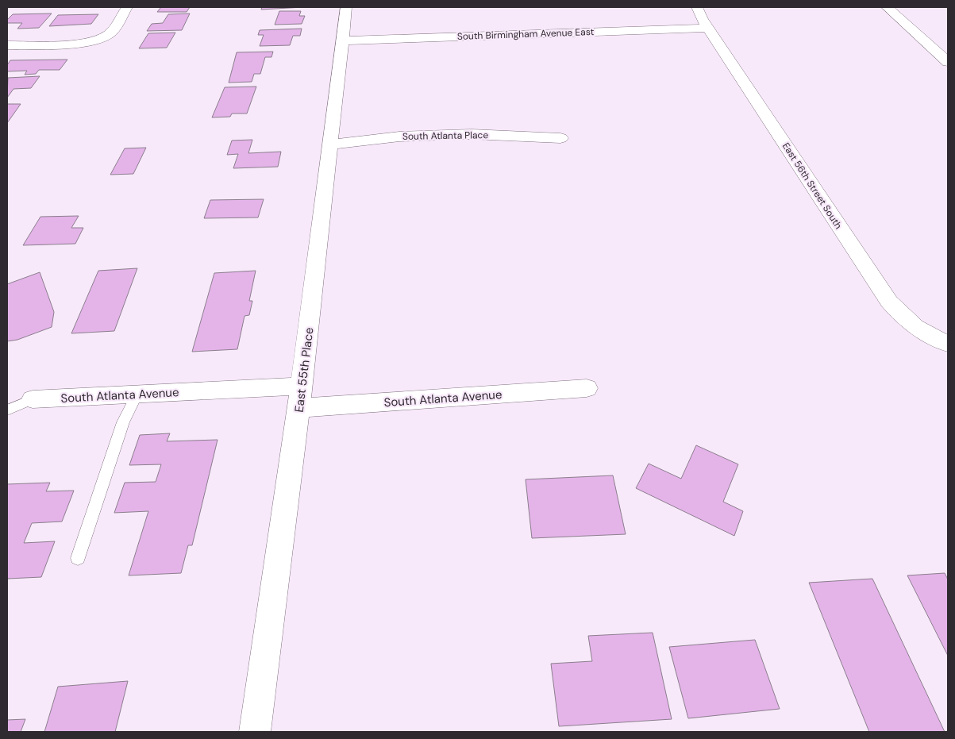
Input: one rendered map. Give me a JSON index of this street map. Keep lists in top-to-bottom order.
{
  "streets": {
    "street": [
      "South Birmingham Avenue East",
      "South Atlanta Place",
      "East 56th Street South",
      "East 55th Place",
      "South Atlanta Avenue"
    ]
  },
  "crossings": [
    ["South Birmingham Avenue East", "East 56th Street South"],
    ["South Birmingham Avenue East", "East 55th Place"],
    ["South Atlanta Place", "East 55th Place"],
    ["East 55th Place", "South Atlanta Avenue"]
  ]
}
